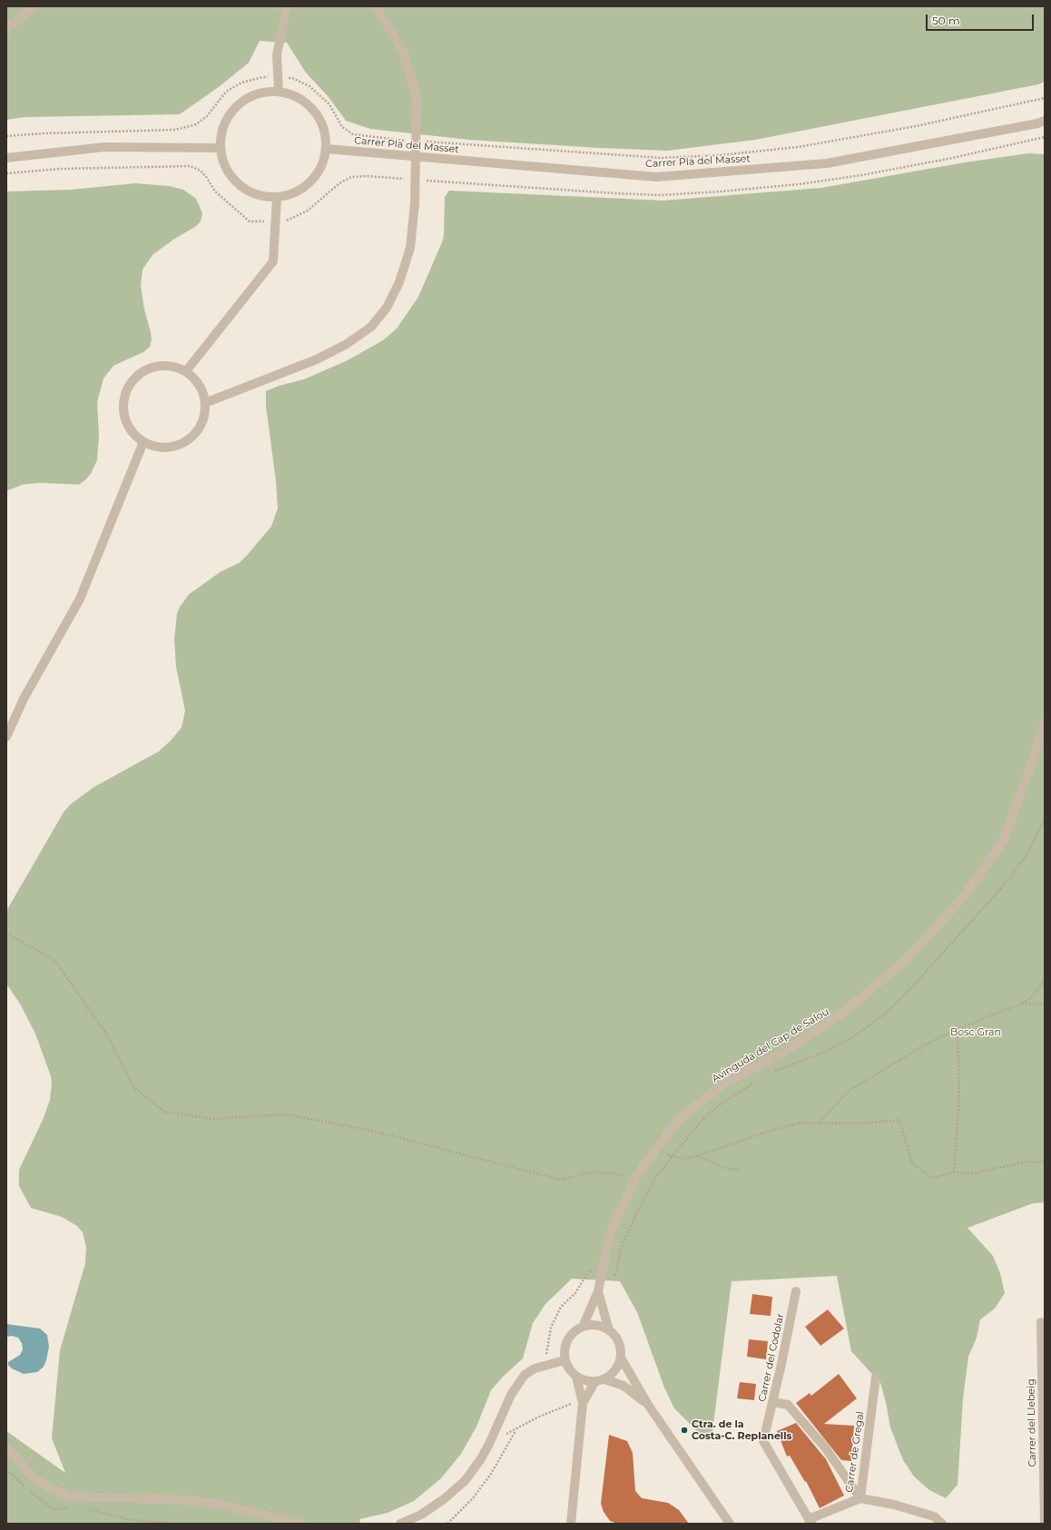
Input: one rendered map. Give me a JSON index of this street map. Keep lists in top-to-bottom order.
{
  "streets": {
    "street": [
      "Carrer Pla del Masset",
      "Avinguda del Cap de Salou",
      "Carrer del Codolar",
      "Carrer del Llebeig",
      "Carrer de Gregal"
    ]
  },
  "crossings": [
    ["Carrer del Codolar", "Carrer de Gregal"]
  ],
  "parks": ["Bosc Gran"],
  "places": ["Ctra. de la Costa-C. Replanells"],
  "scale_bar": "50 m"
}
